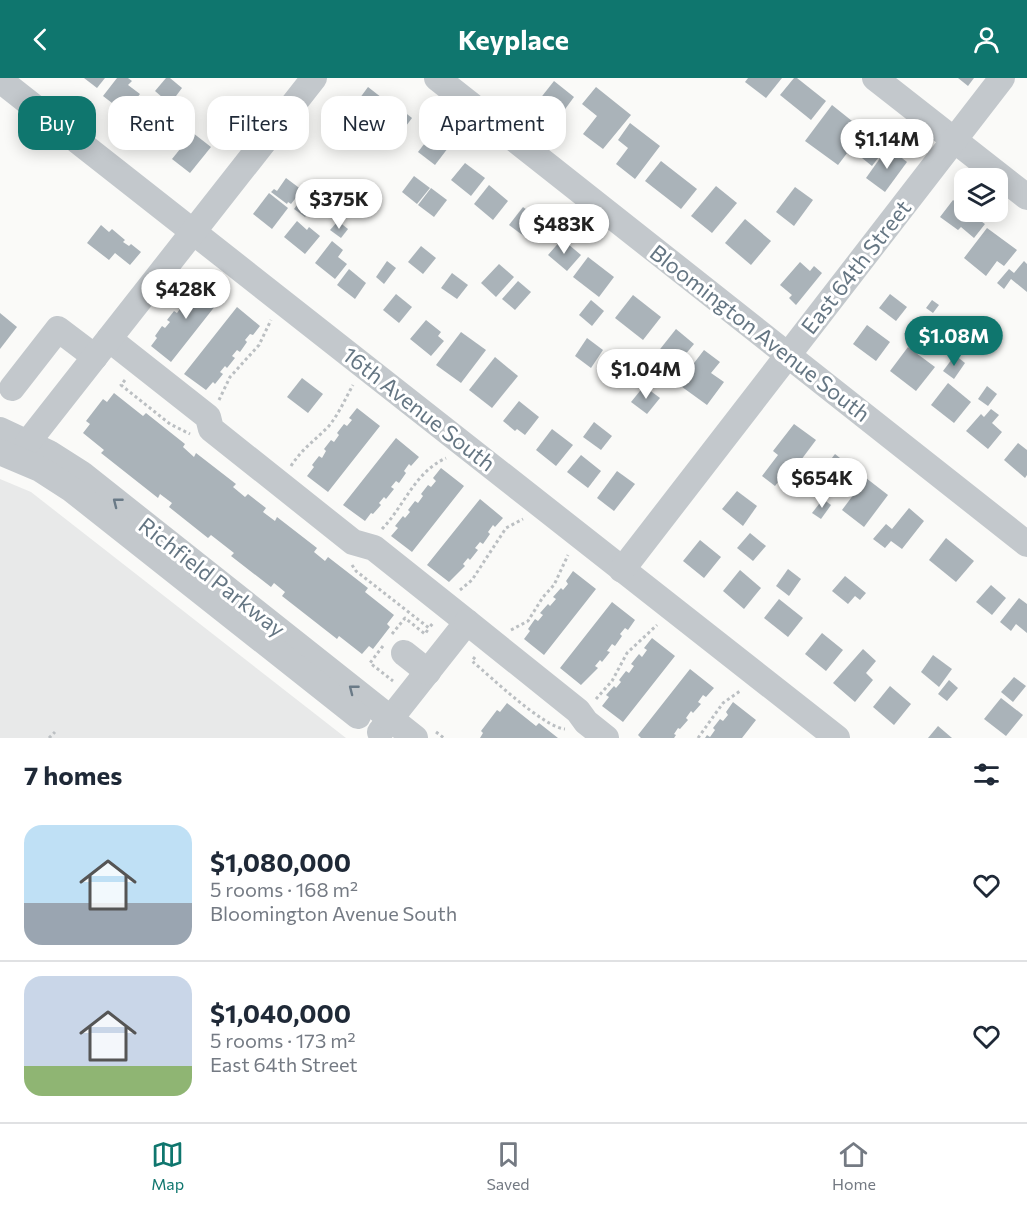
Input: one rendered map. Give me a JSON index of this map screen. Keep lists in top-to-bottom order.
{
  "streets": {
    "street": [
      "East 64th Street",
      "Bloomington Avenue South",
      "16th Avenue South",
      "Richfield Parkway"
    ]
  },
  "crossings": [
    ["East 64th Street", "Bloomington Avenue South"],
    ["East 64th Street", "16th Avenue South"]
  ],
  "page": {
    "header": "Keyplace",
    "chip": [
      "Buy",
      "Rent",
      "Filters",
      "New",
      "Apartment"
    ],
    "price": [
      "$1.14M",
      "$375K",
      "$483K",
      "$428K",
      "$1.08M",
      "$1.04M",
      "$654K"
    ],
    "heading": "7 homes",
    "list": [
      {
        "name": "$1,080,000",
        "note": "5 rooms · 168 m² · Bloomington Avenue South"
      },
      {
        "name": "$1,040,000",
        "note": "5 rooms · 173 m² · East 64th Street"
      }
    ],
    "tabs": ["Map", "Saved", "Home"]
  }
}
